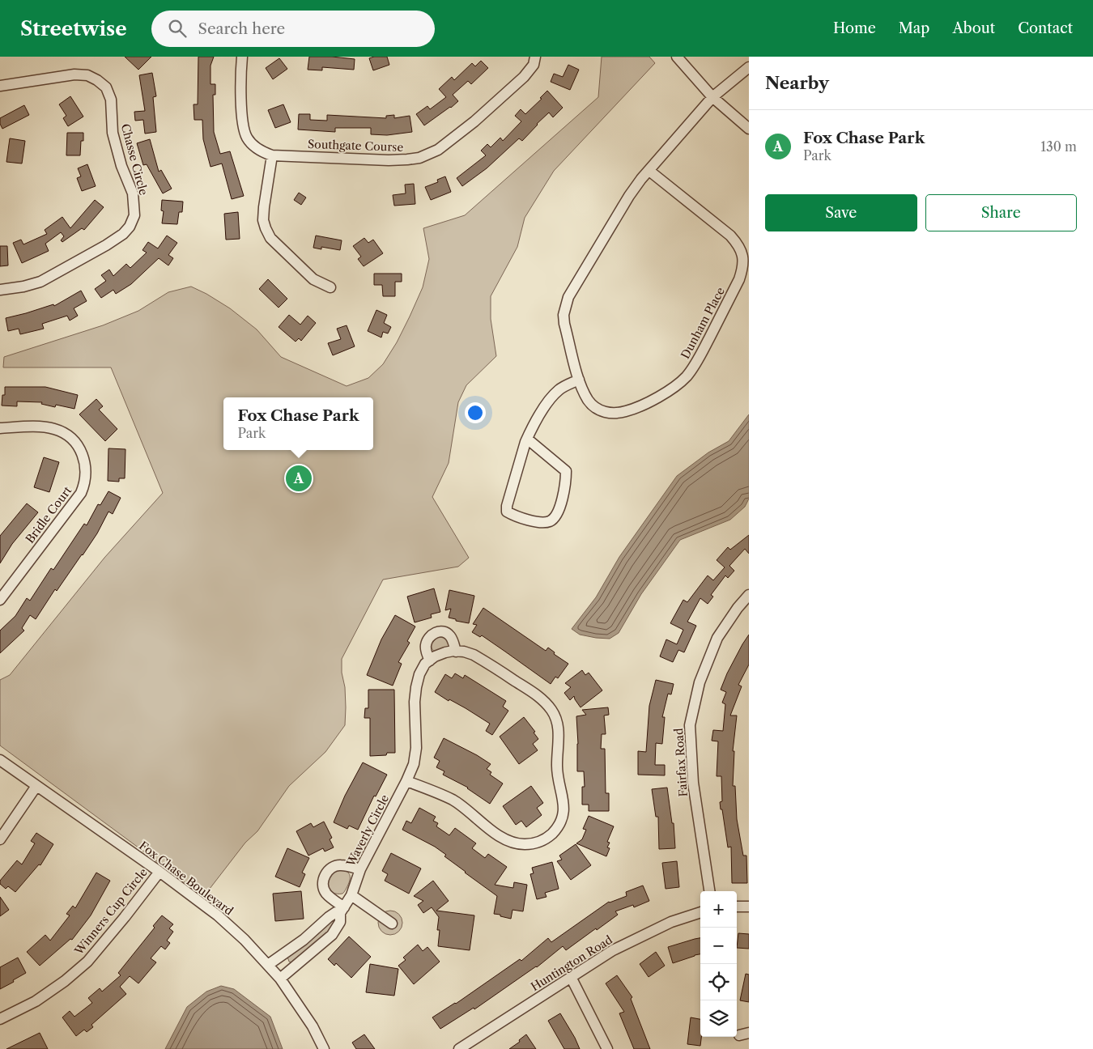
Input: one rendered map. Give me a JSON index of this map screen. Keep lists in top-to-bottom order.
{
  "streets": {
    "street": [
      "Southgate Course",
      "Chasse Circle",
      "Dunham Place",
      "Bridle Court",
      "Fairfax Road",
      "Waverly Circle",
      "Fox Chase Boulevard",
      "Winners Cup Circle",
      "Huntington Road"
    ]
  },
  "crossings": [
    ["Waverly Circle", "Fox Chase Boulevard"],
    ["Fox Chase Boulevard", "Winners Cup Circle"]
  ],
  "page": {
    "header": "Streetwise",
    "search": "Search here",
    "nav": [
      "Home",
      "Map",
      "About",
      "Contact"
    ],
    "heading": "Nearby",
    "list": [
      {
        "mark": "A",
        "name": "Fox Chase Park",
        "note": "Park",
        "value": "130 m"
      }
    ],
    "buttons": ["Save", "Share"],
    "popup": ["Fox Chase Park", "Park"],
    "pins": "A",
    "map_buttons": ["+", "−"]
  }
}
